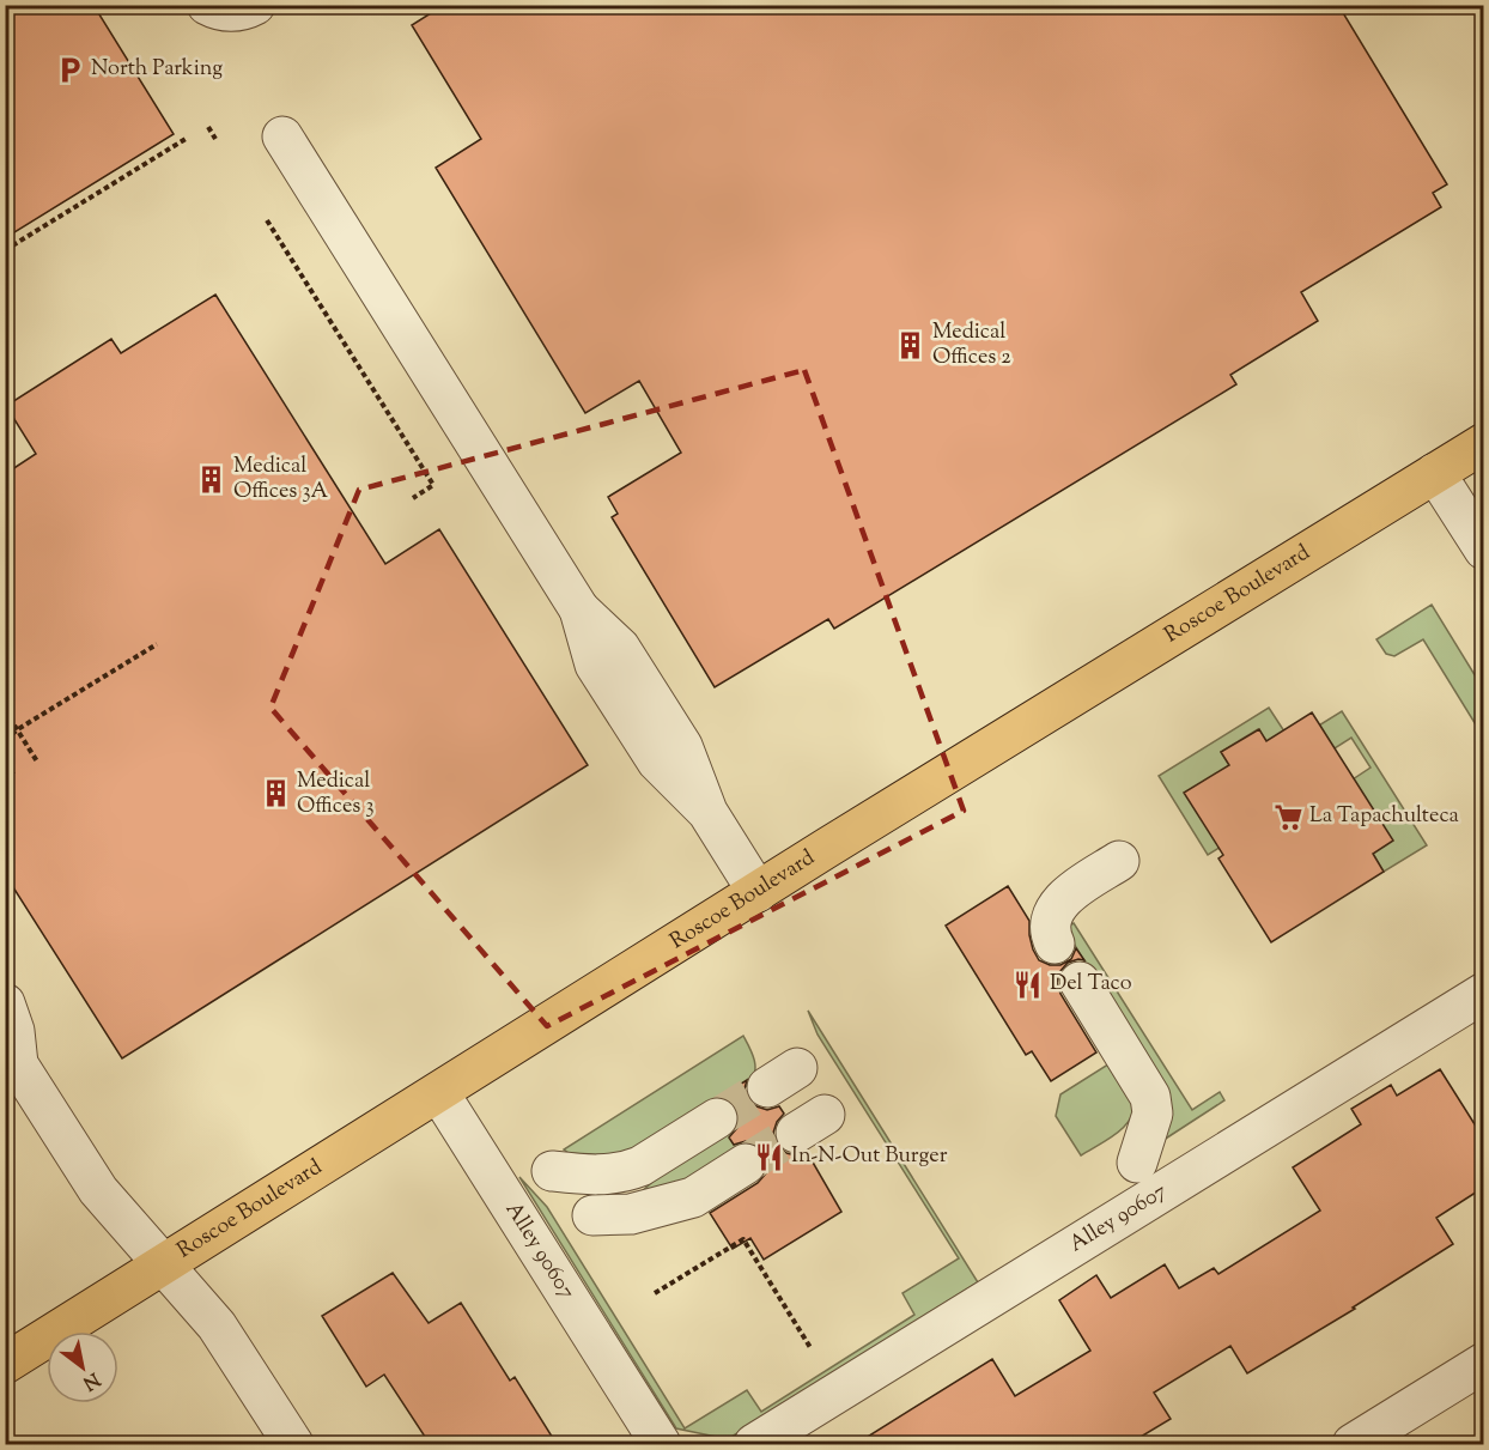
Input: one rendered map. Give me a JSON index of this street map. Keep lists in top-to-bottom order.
{
  "streets": {
    "main road": ["Roscoe Boulevard"],
    "street": ["Alley 90607"]
  },
  "crossings": [
    ["Roscoe Boulevard", "Alley 90607"]
  ],
  "places": {
    "parking": ["North Parking"],
    "building": ["Medical Offices 2", "Medical Offices 3A", "Medical Offices 3"],
    "supermarket": ["La Tapachulteca"],
    "restaurant": ["Del Taco", "In-N-Out Burger"]
  },
  "north": "bottom right"
}
